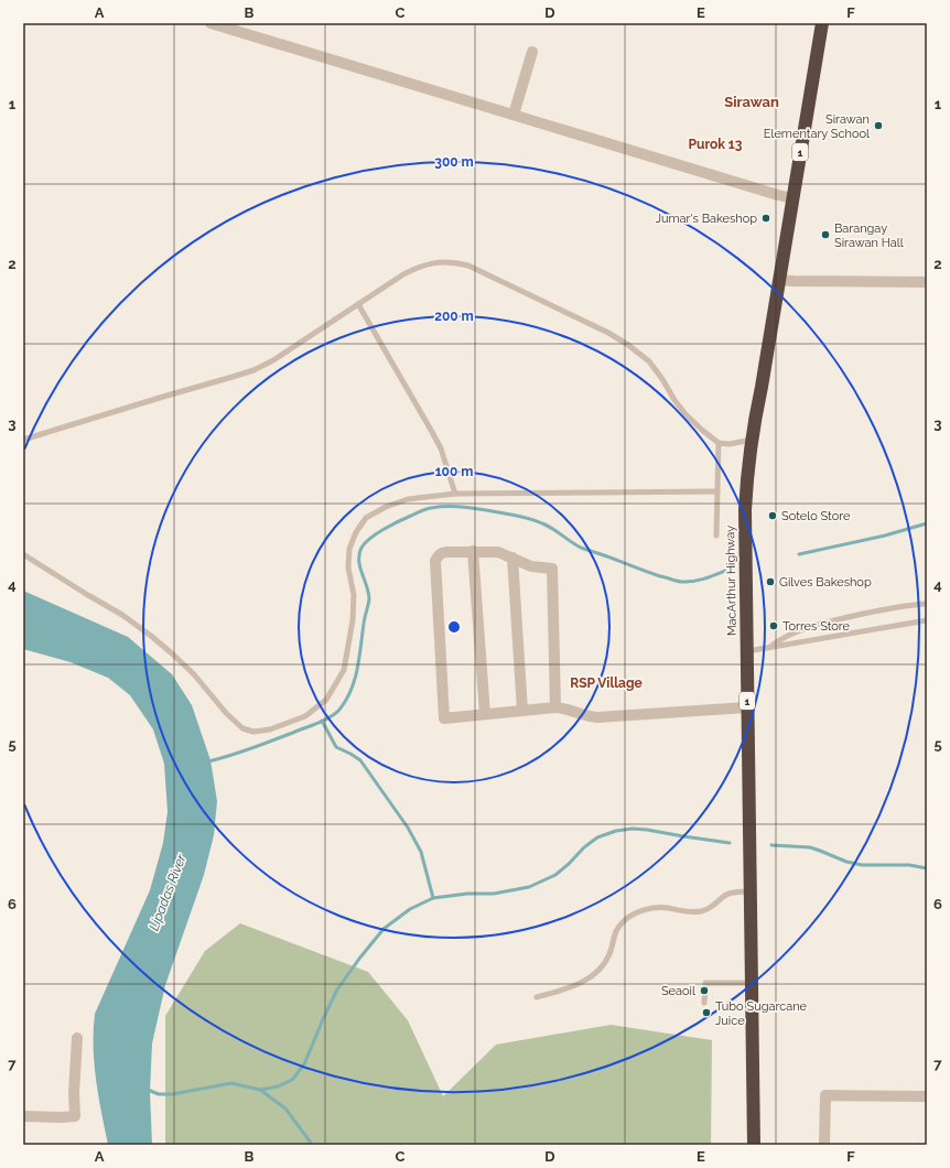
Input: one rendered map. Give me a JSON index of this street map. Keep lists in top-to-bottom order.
{
  "streets": {
    "highway": ["1", "MacArthur Highway"]
  },
  "districts": ["Sirawan", "Purok 13", "RSP Village"],
  "water": ["Lipadas River"],
  "places": [
    "Sirawan Elementary School",
    "Jumar's Bakeshop",
    "Barangay Sirawan Hall",
    "Sotelo Store",
    "Gilves Bakeshop",
    "Torres Store",
    "Seaoil",
    "Tubo Sugarcane Juice"
  ],
  "grid": {
    "columns": [
      "A",
      "B",
      "C",
      "D",
      "E",
      "F"
    ],
    "rows": [
      "1",
      "2",
      "3",
      "4",
      "5",
      "6",
      "7"
    ]
  },
  "rings": ["300 m", "200 m", "100 m"]
}
